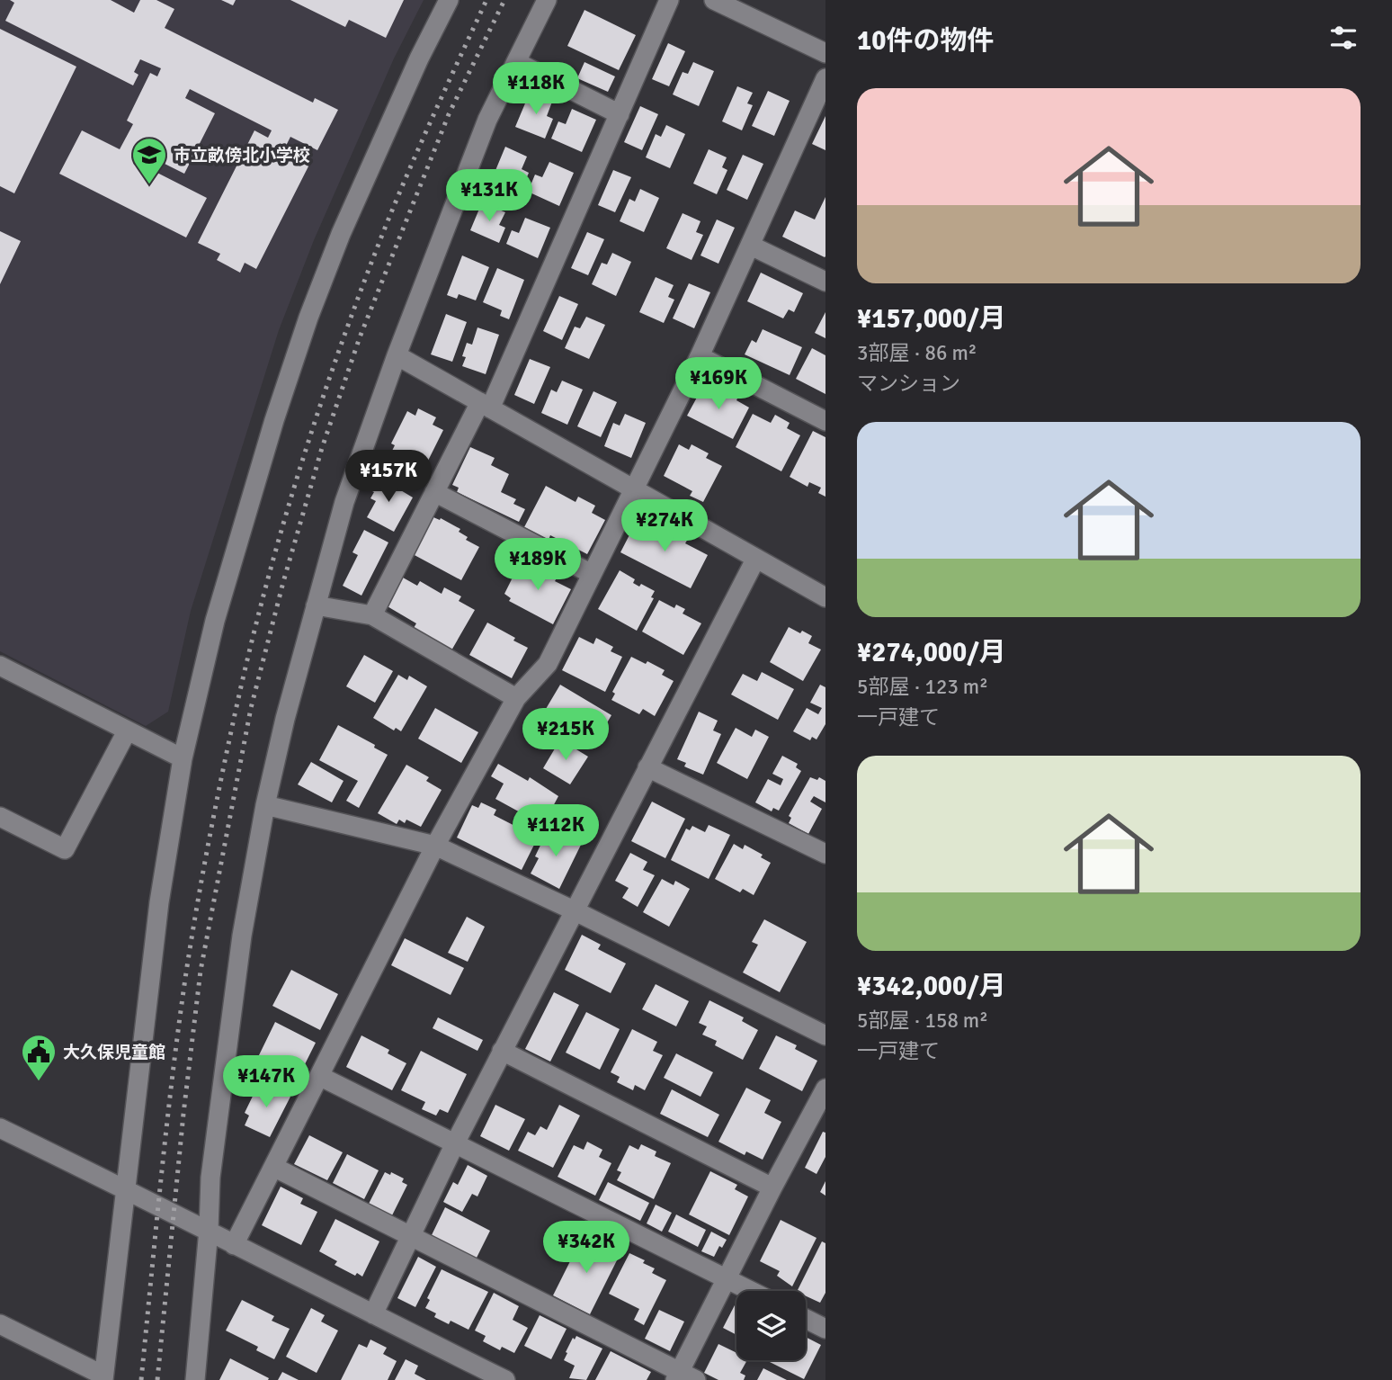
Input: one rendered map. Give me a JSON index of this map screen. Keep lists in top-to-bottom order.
{
  "places": {
    "school or university": ["市立畝傍北小学校"],
    "public building": ["大久保児童館"]
  },
  "page": {
    "heading": "10件の物件",
    "price": [
      "¥118K",
      "¥131K",
      "¥169K",
      "¥157K",
      "¥274K",
      "¥189K",
      "¥215K",
      "¥112K",
      "¥147K",
      "¥342K"
    ],
    "list": [
      {
        "name": "¥157,000/月",
        "note": "3部屋 · 86 m² · マンション"
      },
      {
        "name": "¥274,000/月",
        "note": "5部屋 · 123 m² · 一戸建て"
      },
      {
        "name": "¥342,000/月",
        "note": "5部屋 · 158 m² · 一戸建て"
      }
    ]
  }
}
